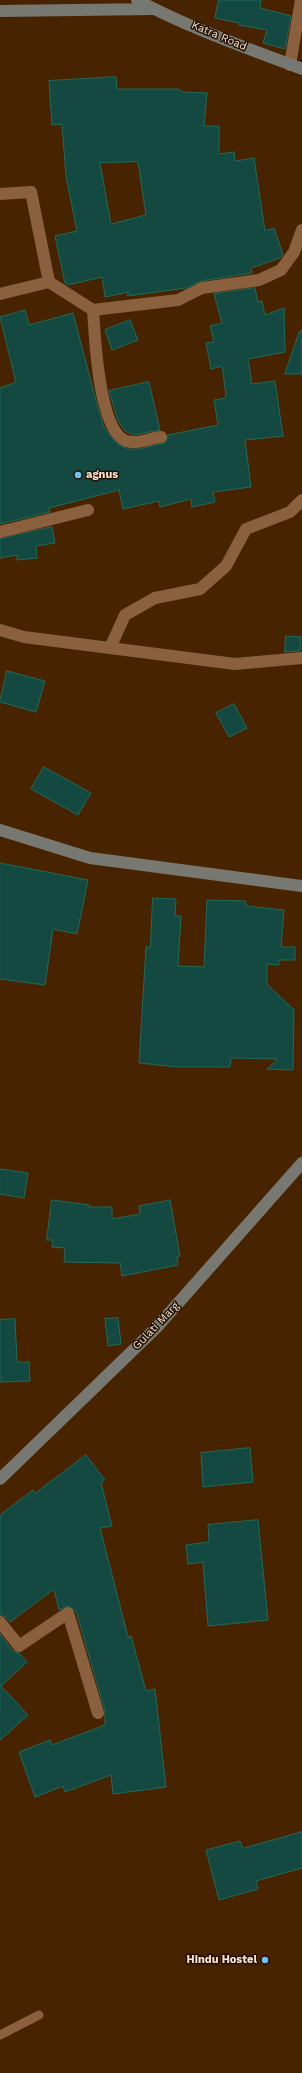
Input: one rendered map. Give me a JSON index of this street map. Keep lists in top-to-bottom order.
{
  "streets": {
    "street": ["Katra Road", "Gulati Marg"]
  },
  "places": ["agnus", "Hindu Hostel"]
}
